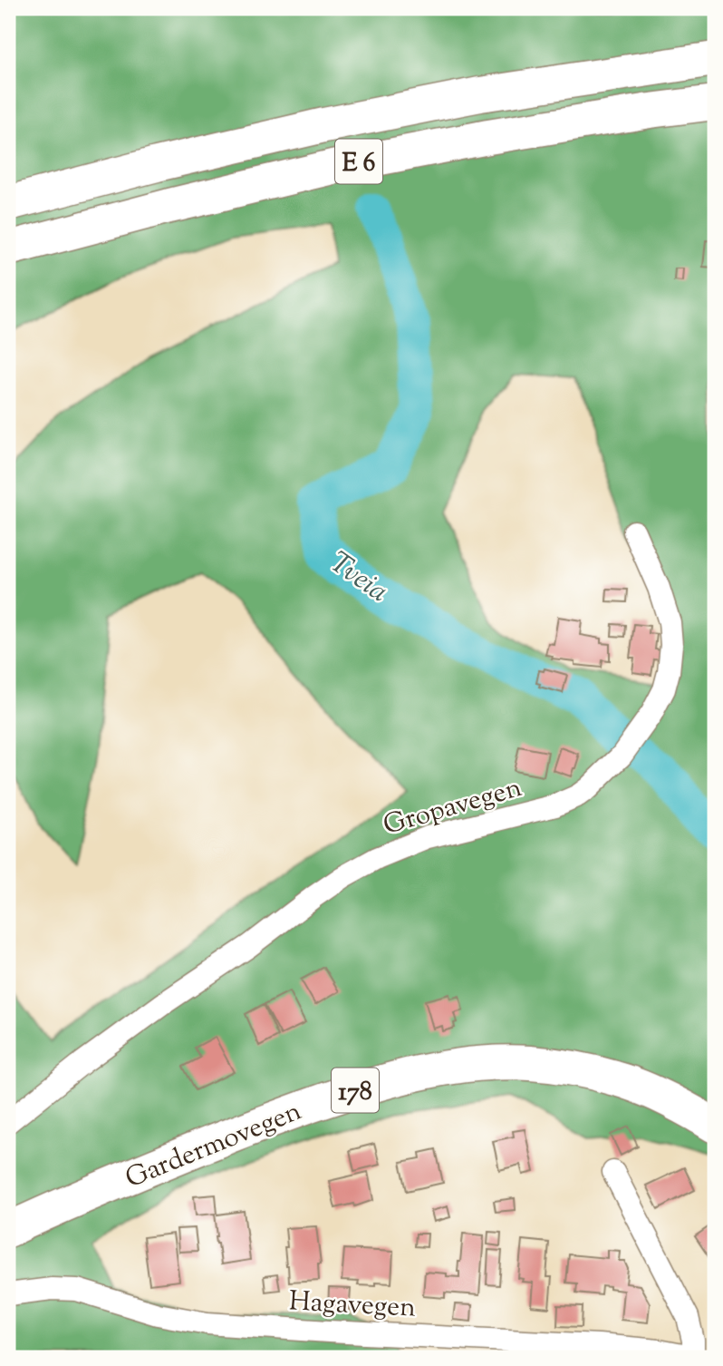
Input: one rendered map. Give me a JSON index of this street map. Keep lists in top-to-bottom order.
{
  "streets": {
    "main road": ["E 6", "178", "Gardermovegen"],
    "street": ["Gropavegen", "Hagavegen"]
  },
  "water": ["Tveia"]
}
